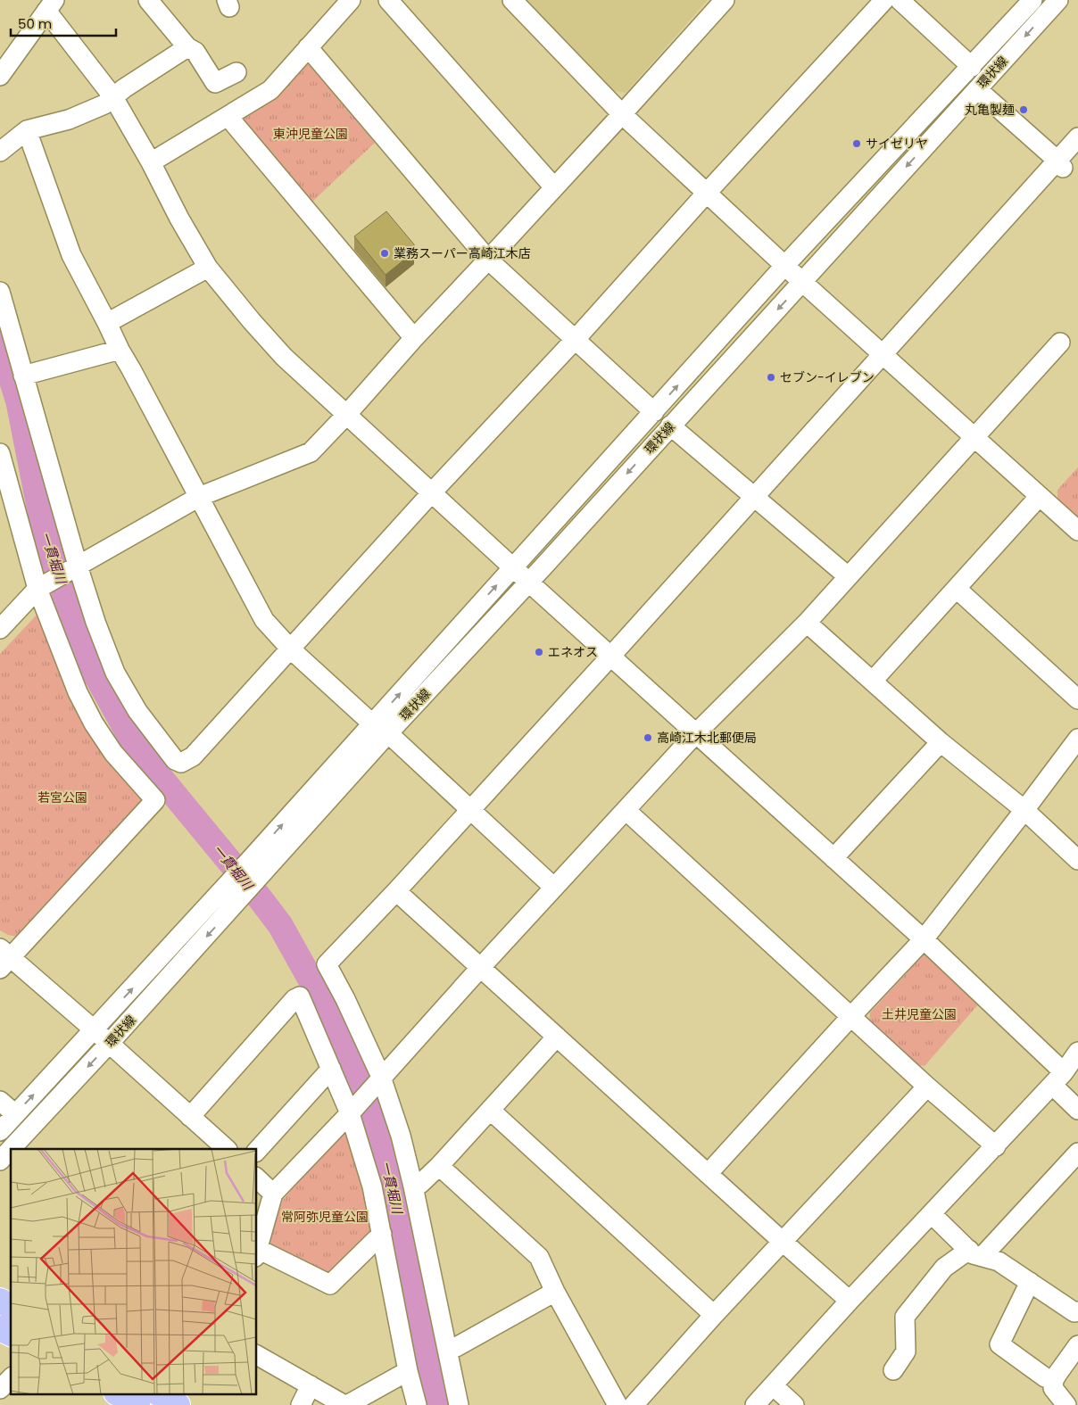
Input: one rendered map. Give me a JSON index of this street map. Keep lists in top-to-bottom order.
{
  "streets": {
    "street": ["環状線"]
  },
  "water": ["一貫堀川"],
  "parks": [
    "東沖児童公園",
    "若宮公園",
    "土井児童公園",
    "常阿弥児童公園"
  ],
  "places": [
    "丸亀製麺",
    "サイゼリヤ",
    "業務スーパー高崎江木店",
    "セブン-イレブン",
    "エネオス",
    "高崎江木北郵便局"
  ],
  "scale_bar": "50 m"
}
